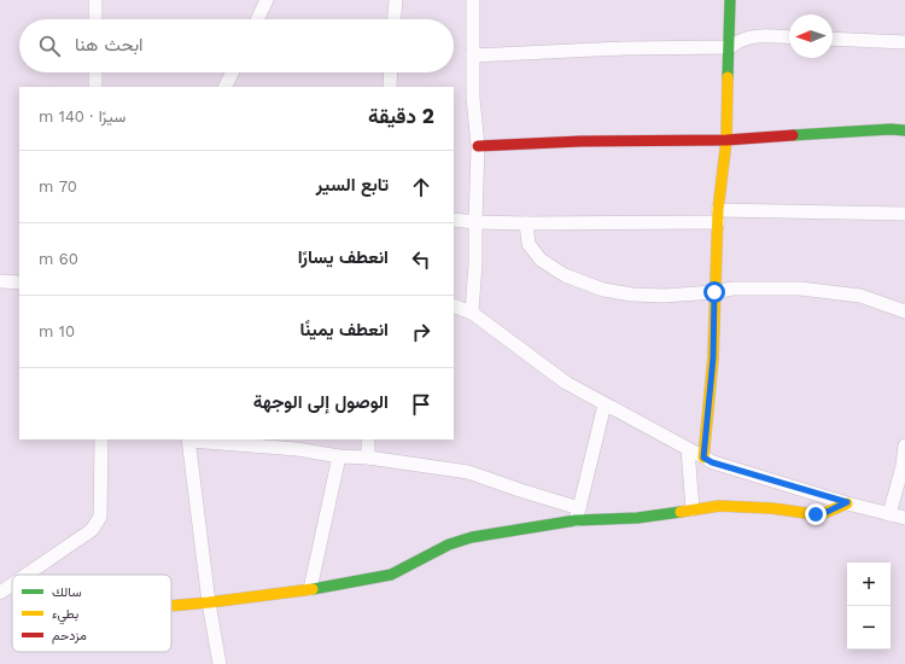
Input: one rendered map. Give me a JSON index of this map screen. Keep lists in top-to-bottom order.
{
  "legend": ["سالك", "بطيء", "مزدحم"],
  "north": "left",
  "page": {
    "search": "ابحث هنا",
    "heading": ["2 دقيقة", "سيرًا · 140 m"],
    "list": [
      ["تابع السير", "70 m"],
      ["انعطف يسارًا", "60 m"],
      ["انعطف يمينًا", "10 m"],
      "الوصول إلى الوجهة"
    ],
    "map_buttons": ["+", "−"]
  }
}
